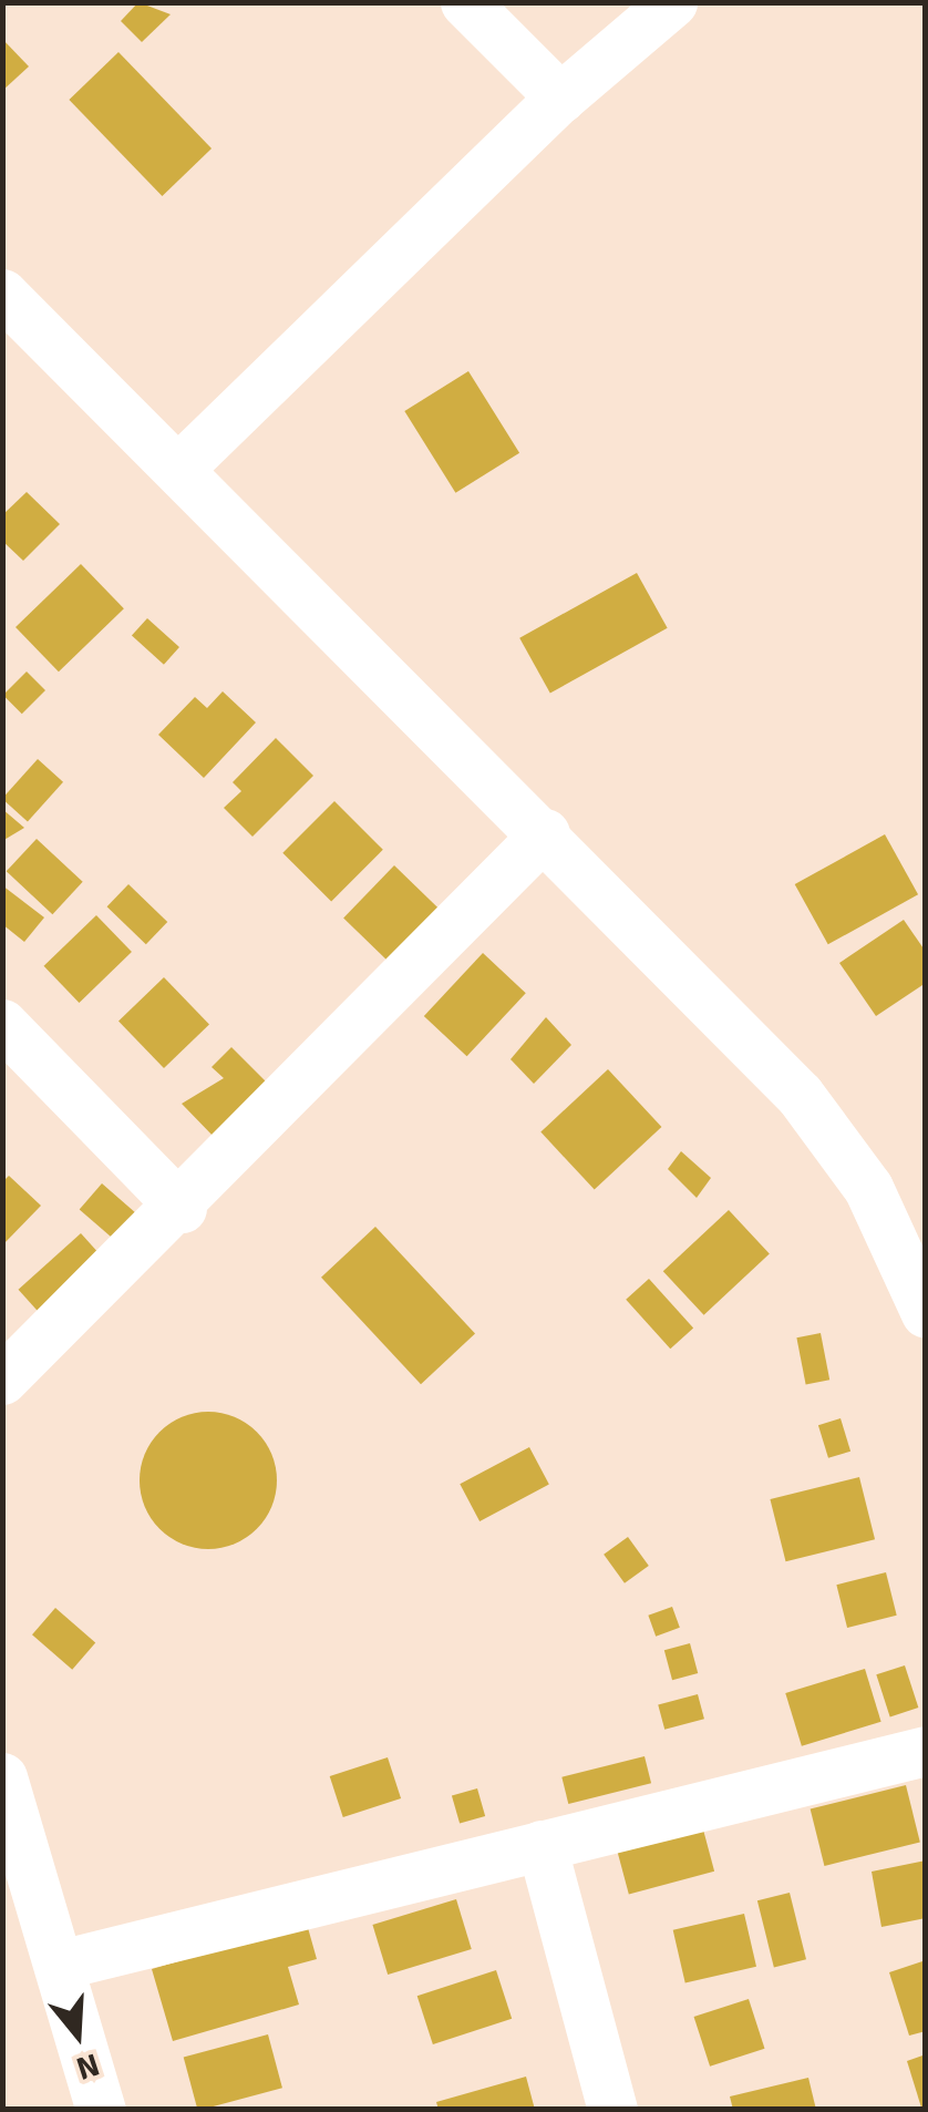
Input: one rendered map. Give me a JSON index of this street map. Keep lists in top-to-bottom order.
{
  "north": "bottom"
}
